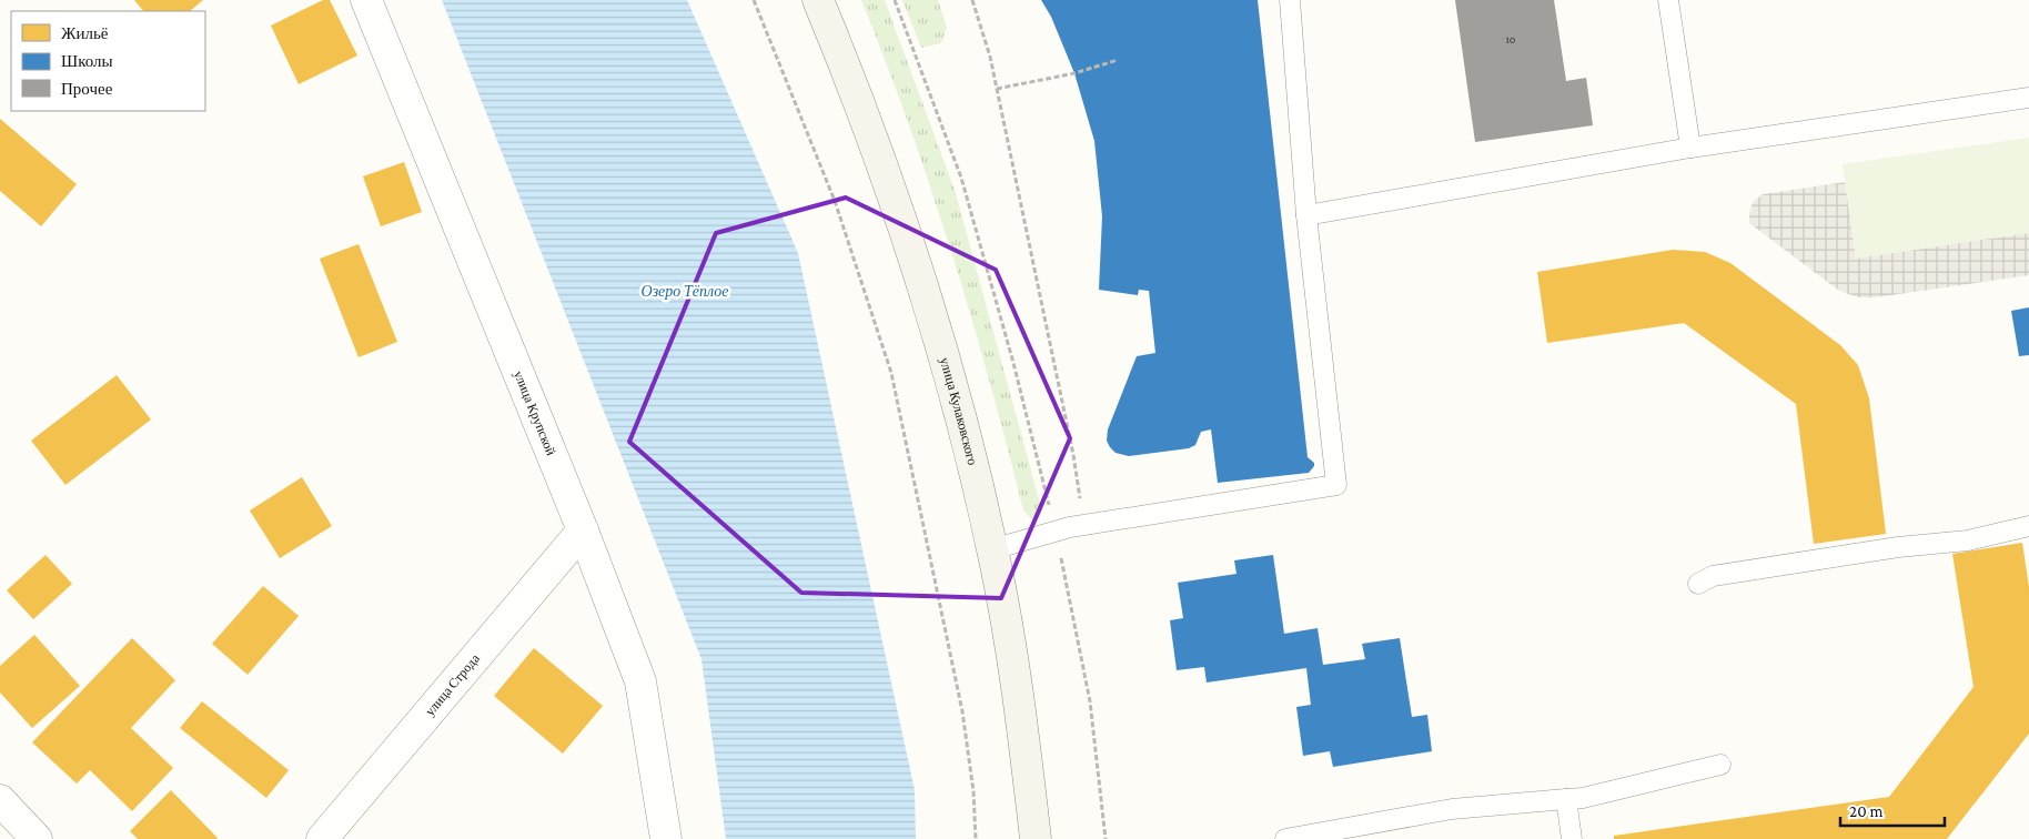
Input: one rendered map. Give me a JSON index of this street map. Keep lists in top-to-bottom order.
{
  "streets": {
    "main road": ["улица Кулаковского"],
    "street": ["улица Крупской", "улица Строда"]
  },
  "crossings": [
    ["улица Крупской", "улица Строда"]
  ],
  "water": ["Озеро Тёплое"],
  "house_numbers": ["10"],
  "legend": ["Жильё", "Школы", "Прочее"],
  "scale_bar": "20 m"
}
